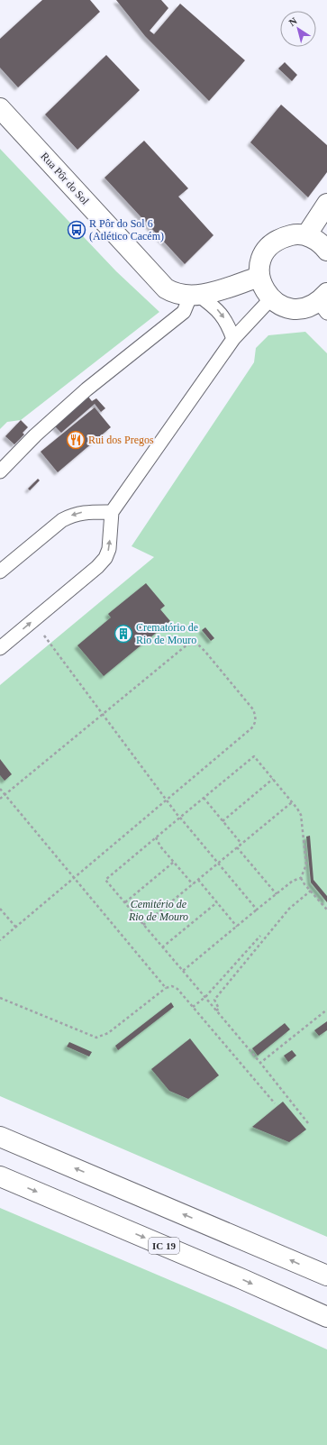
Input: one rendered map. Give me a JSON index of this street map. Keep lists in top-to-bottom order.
{
  "streets": {
    "main road": ["Rua Pôr do Sol", "IC 19"]
  },
  "parks": ["Cemitério de Rio de Mouro"],
  "places": {
    "bus stop": ["R Pôr do Sol 6 (Atlético Cacém)"],
    "restaurant": ["Rui dos Pregos"],
    "building": ["Crematório de Rio de Mouro"]
  },
  "north": "top left"
}
